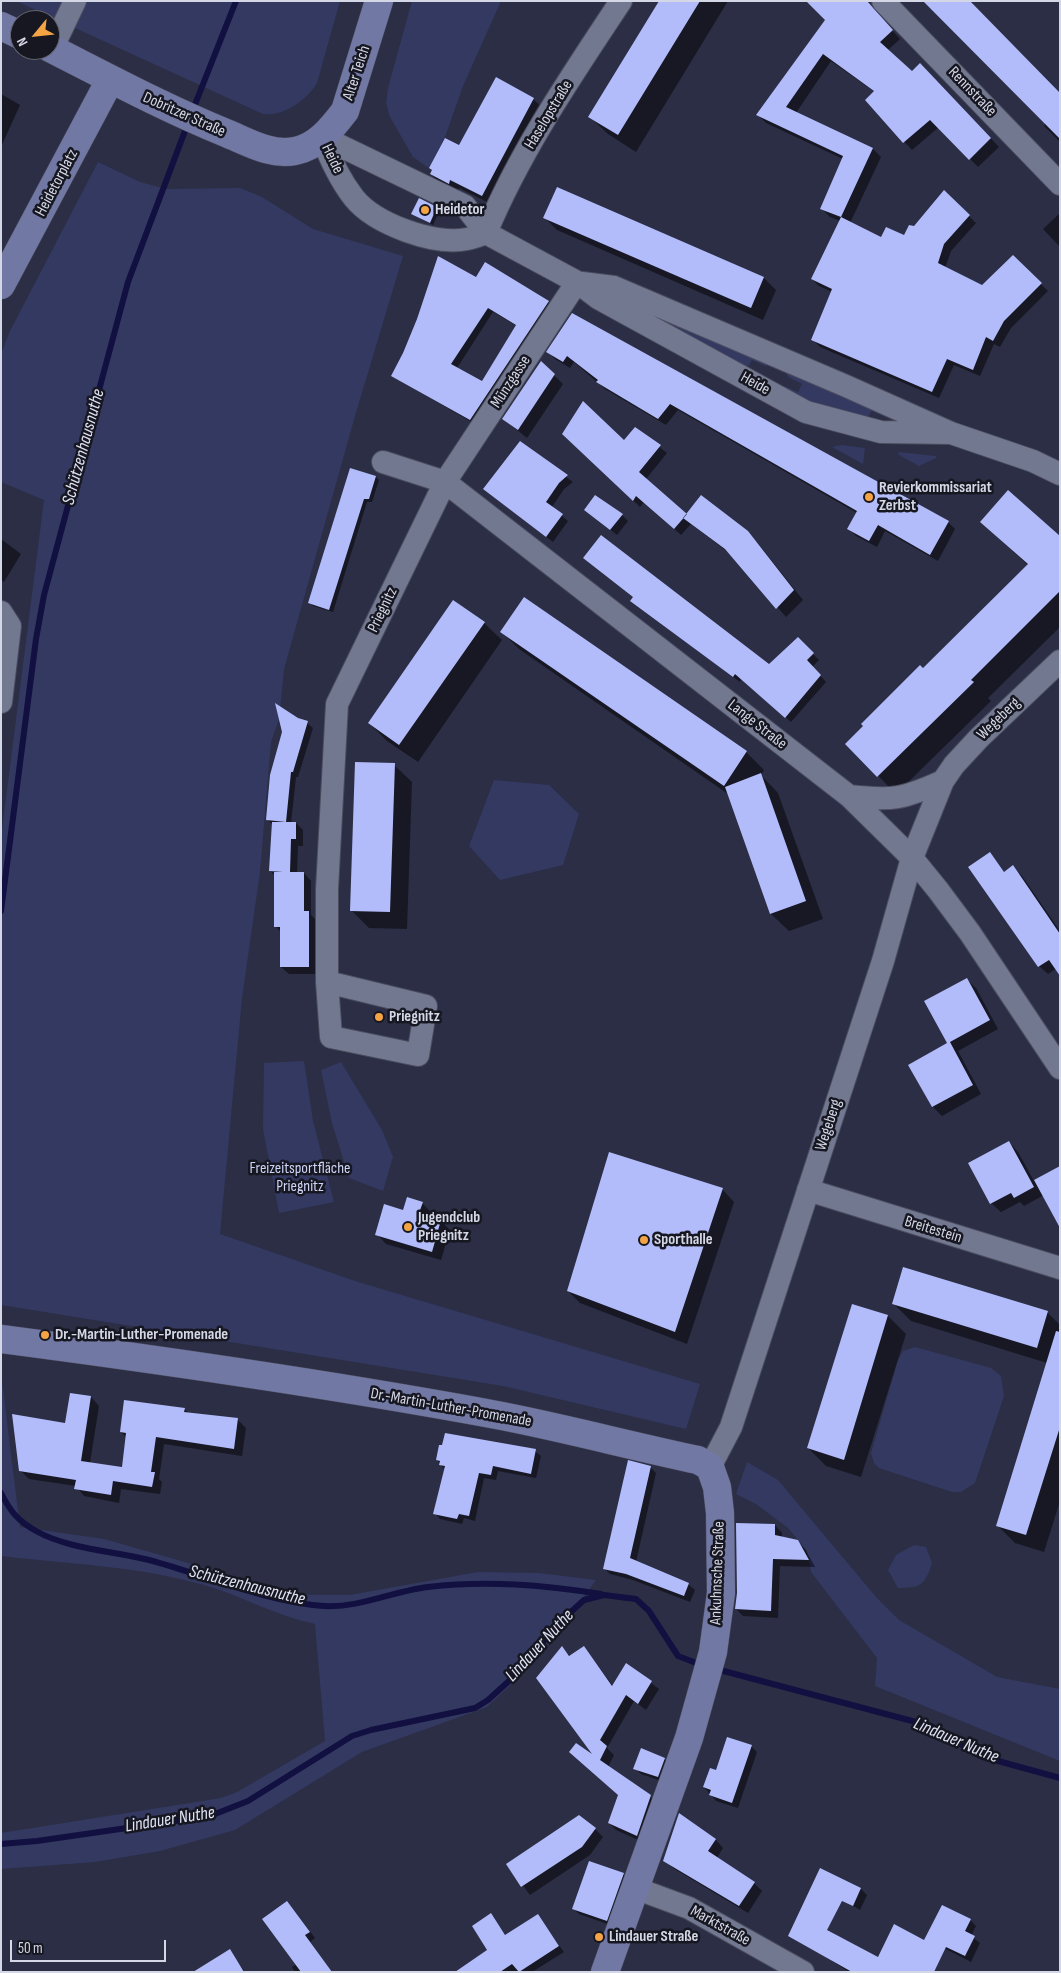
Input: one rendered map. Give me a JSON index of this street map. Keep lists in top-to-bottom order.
{
  "streets": {
    "street": [
      "Alter Teich",
      "Rennstraße",
      "Dobritzer Straße",
      "Haselopstraße",
      "Heide",
      "Heidetorplatz",
      "Münzgasse",
      "Priegnitz",
      "Wegeberg",
      "Lange Straße",
      "Breitestein",
      "Dr.-Martin-Luther-Promenade",
      "Ankuhnsche Straße",
      "Marktstraße"
    ]
  },
  "crossings": [
    ["Alter Teich", "Dobritzer Straße"],
    ["Alter Teich", "Heide"],
    ["Dobritzer Straße", "Heide"],
    ["Dobritzer Straße", "Heidetorplatz"],
    ["Haselopstraße", "Heide"],
    ["Heide", "Münzgasse"],
    ["Münzgasse", "Priegnitz"],
    ["Münzgasse", "Lange Straße"],
    ["Priegnitz", "Lange Straße"],
    ["Wegeberg", "Lange Straße"],
    ["Wegeberg", "Breitestein"],
    ["Wegeberg", "Dr.-Martin-Luther-Promenade"],
    ["Wegeberg", "Ankuhnsche Straße"],
    ["Dr.-Martin-Luther-Promenade", "Ankuhnsche Straße"],
    ["Ankuhnsche Straße", "Marktstraße"]
  ],
  "water": ["Schützenhausnuthe", "Lindauer Nuthe"],
  "parks": ["Freizeitsportfläche Priegnitz"],
  "places": [
    "Heidetor",
    "Revierkommissariat Zerbst",
    "Priegnitz",
    "Jugendclub Priegnitz",
    "Sporthalle",
    "Dr.-Martin-Luther-Promenade",
    "Lindauer Straße"
  ],
  "scale_bar": "50 m",
  "north": "bottom left"
}
